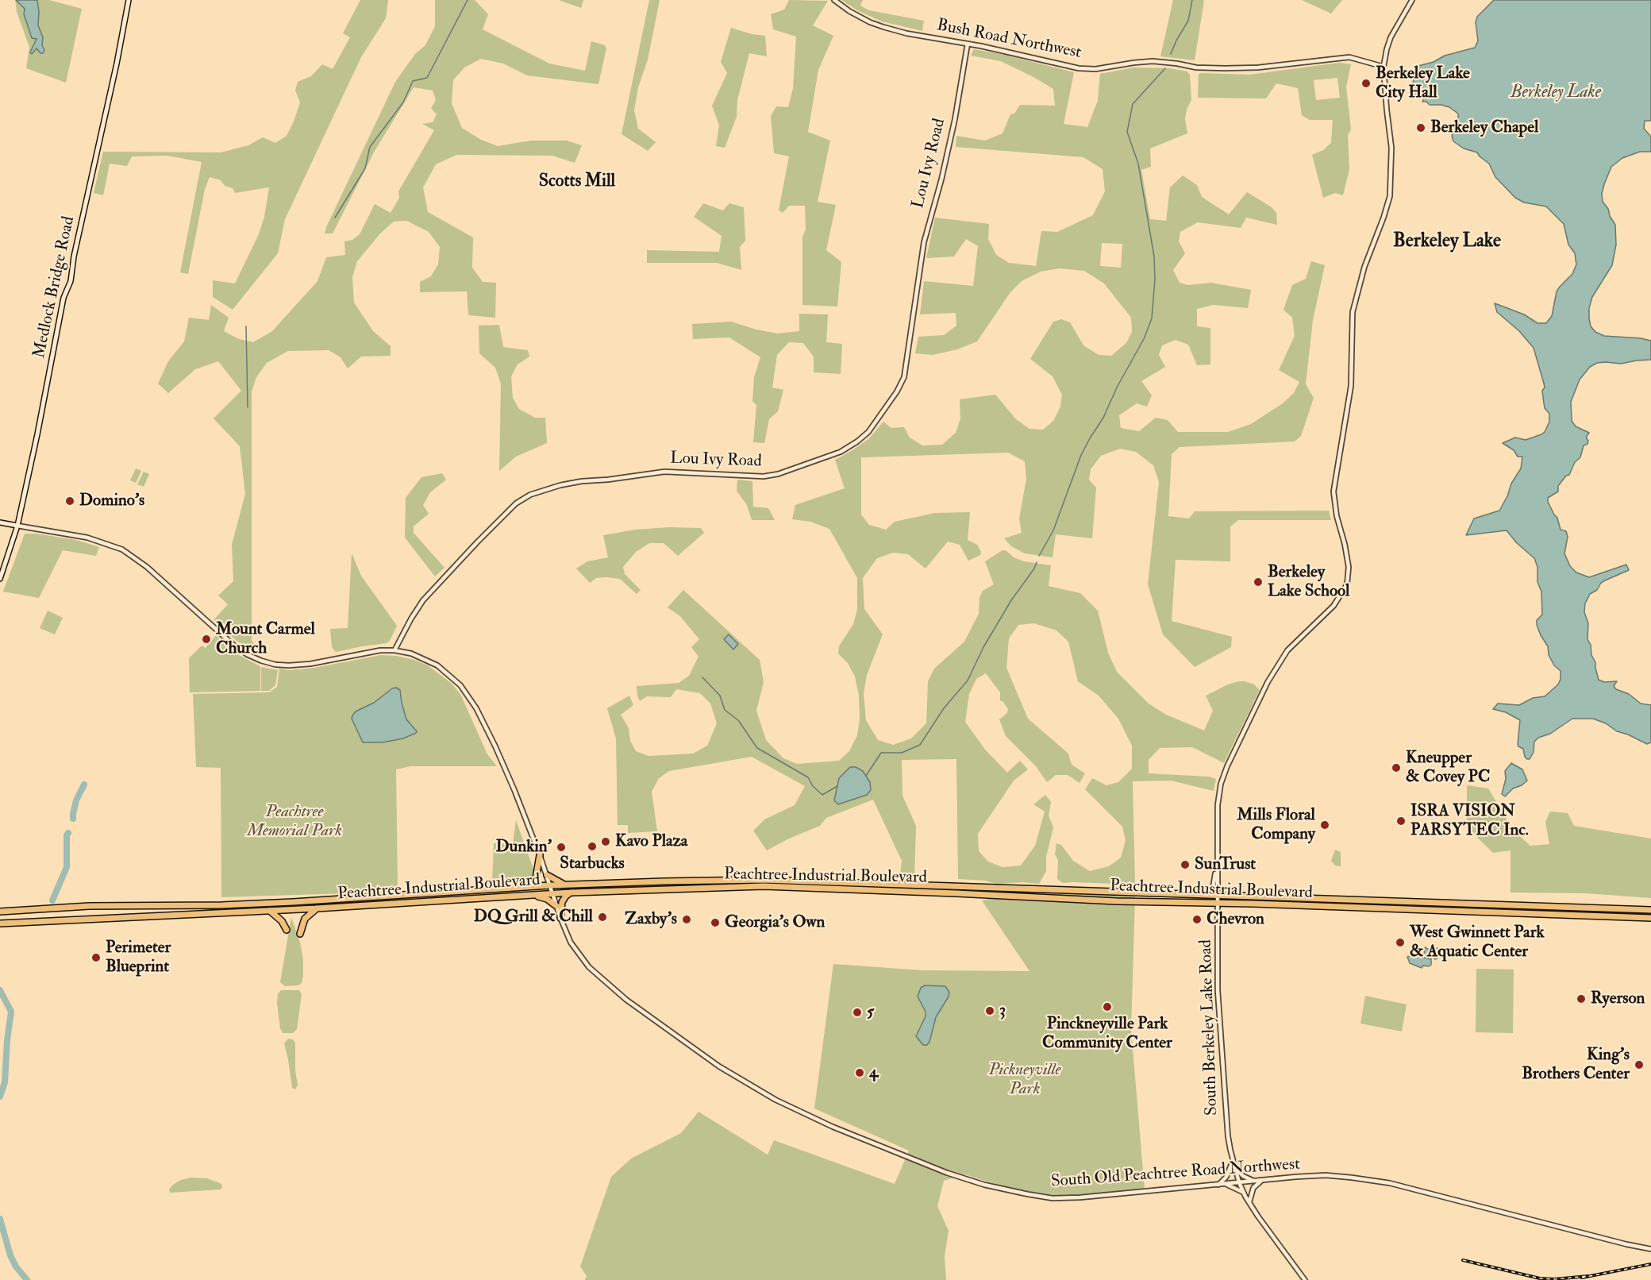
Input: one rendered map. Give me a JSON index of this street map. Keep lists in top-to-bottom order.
{
  "streets": {
    "highway": ["Peachtree Industrial Boulevard"],
    "main road": ["Medlock Bridge Road"],
    "street": [
      "Bush Road Northwest",
      "Lou Ivy Road",
      "South Berkeley Lake Road",
      "South Old Peachtree Road Northwest"
    ]
  },
  "crossings": [
    ["Bush Road Northwest", "Lou Ivy Road"],
    ["Bush Road Northwest", "South Berkeley Lake Road"],
    ["Lou Ivy Road", "South Old Peachtree Road Northwest"],
    ["Medlock Bridge Road", "South Old Peachtree Road Northwest"],
    ["Peachtree Industrial Boulevard", "South Berkeley Lake Road"],
    ["Peachtree Industrial Boulevard", "South Old Peachtree Road Northwest"],
    ["South Berkeley Lake Road", "South Old Peachtree Road Northwest"]
  ],
  "districts": ["Scotts Mill", "Berkeley Lake"],
  "water": ["Berkeley Lake"],
  "parks": ["Peachtree Memorial Park", "Pickneyville Park"],
  "places": [
    "Berkeley Lake City Hall",
    "Berkeley Chapel",
    "Domino's",
    "Berkeley Lake School",
    "Mount Carmel Church",
    "Kneupper & Covey PC",
    "ISRA VISION PARSYTEC Inc.",
    "Mills Floral Company",
    "Kavo Plaza",
    "Starbucks",
    "Dunkin'",
    "SunTrust",
    "DQ Grill & Chill",
    "Zaxby's",
    "Chevron",
    "Georgia's Own",
    "West Gwinnett Park & Aquatic Center",
    "Perimeter Blueprint",
    "Ryerson",
    "Pinckneyville Park Community Center",
    "3",
    "5",
    "King's Brothers Center",
    "4"
  ]
}
